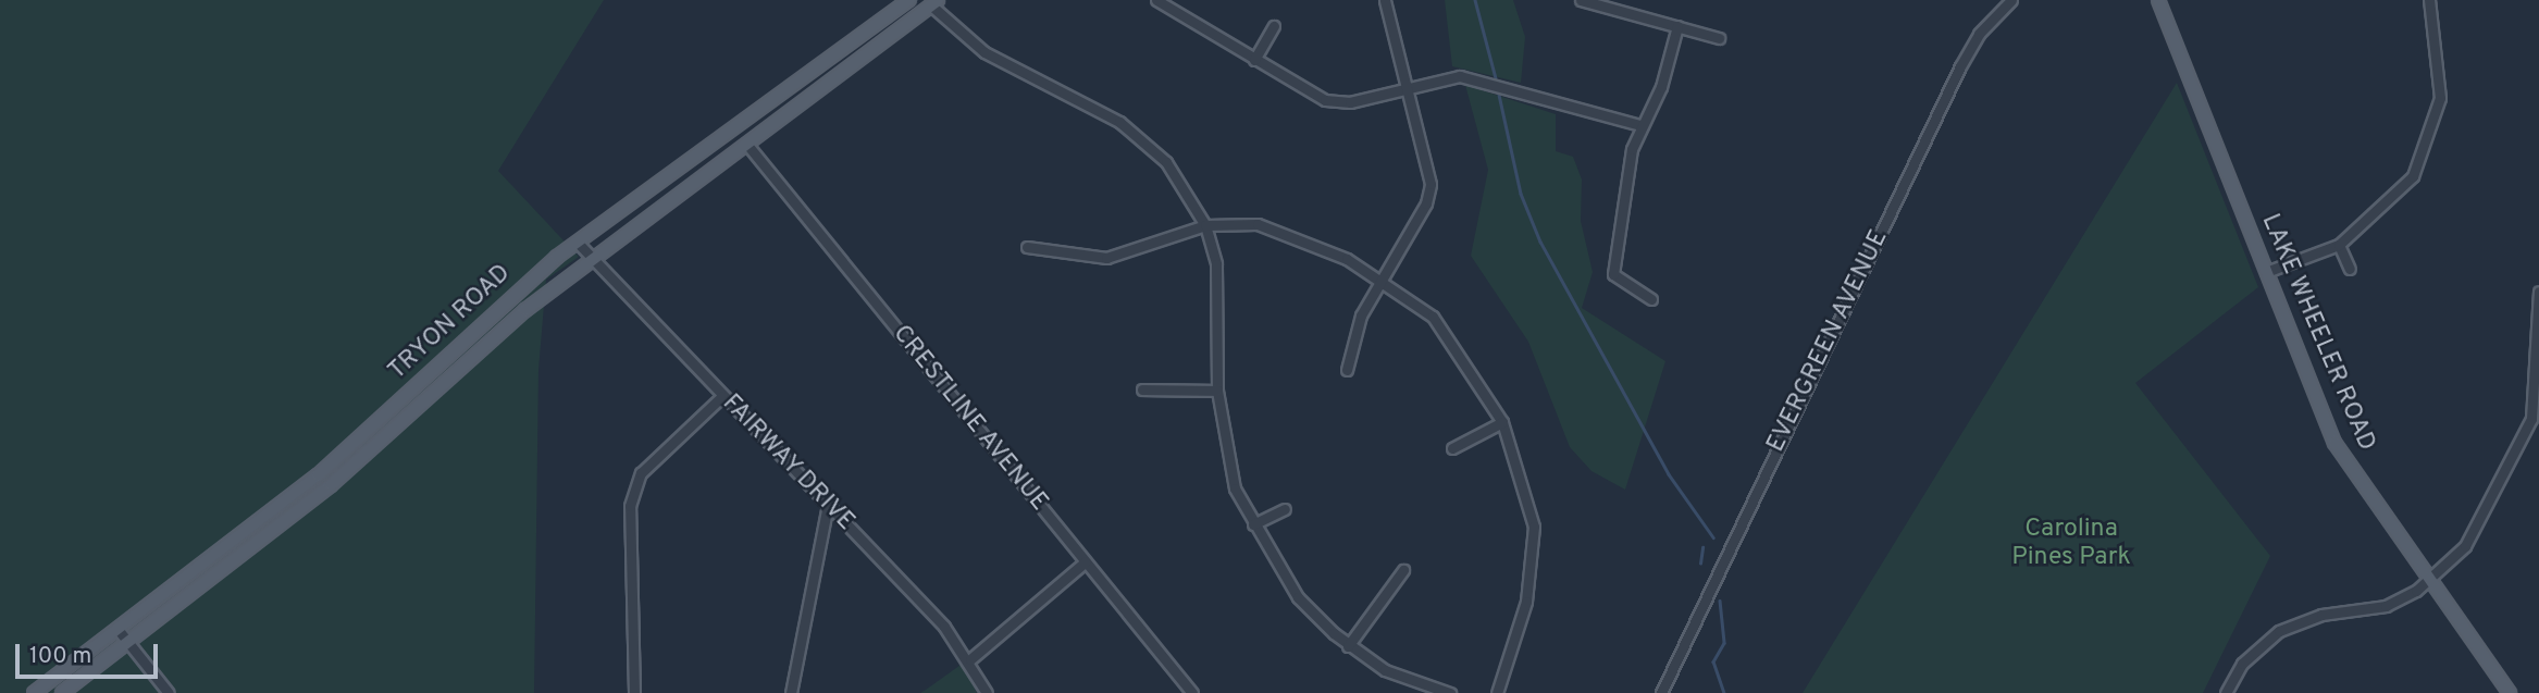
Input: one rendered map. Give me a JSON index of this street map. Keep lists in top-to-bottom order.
{
  "streets": {
    "main road": ["TRYON ROAD", "LAKE WHEELER ROAD"],
    "street": ["EVERGREEN AVENUE", "CRESTLINE AVENUE", "FAIRWAY DRIVE"]
  },
  "crossings": [
    ["TRYON ROAD", "CRESTLINE AVENUE"],
    ["TRYON ROAD", "FAIRWAY DRIVE"]
  ],
  "parks": ["Carolina Pines Park"],
  "scale_bar": "100 m"
}
